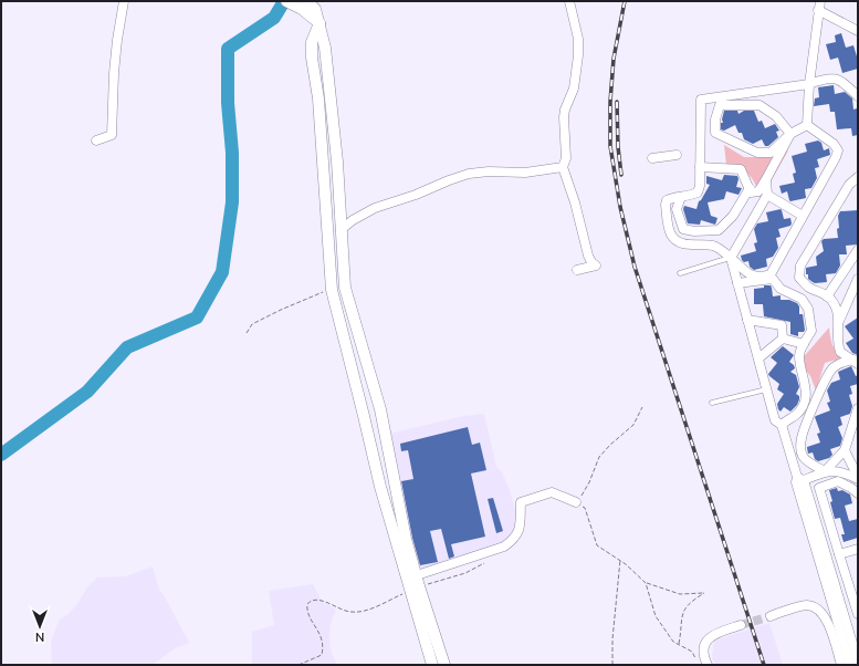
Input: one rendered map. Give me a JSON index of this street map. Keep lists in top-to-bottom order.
{
  "north": "bottom"
}
